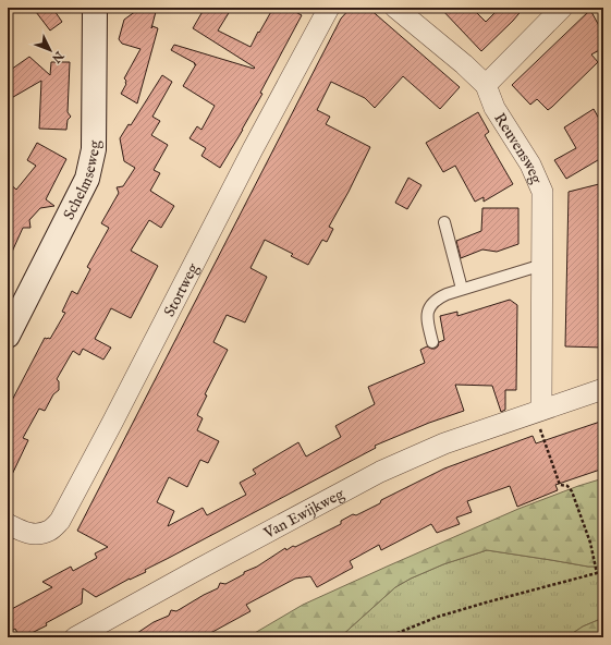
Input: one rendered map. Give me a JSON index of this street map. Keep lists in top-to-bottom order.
{
  "streets": {
    "main road": ["Schelmseweg"],
    "street": ["Reuvensweg", "Stortweg", "Van Ewijkweg"]
  },
  "crossings": [
    ["Reuvensweg", "Van Ewijkweg"]
  ],
  "north": "bottom right"
}
